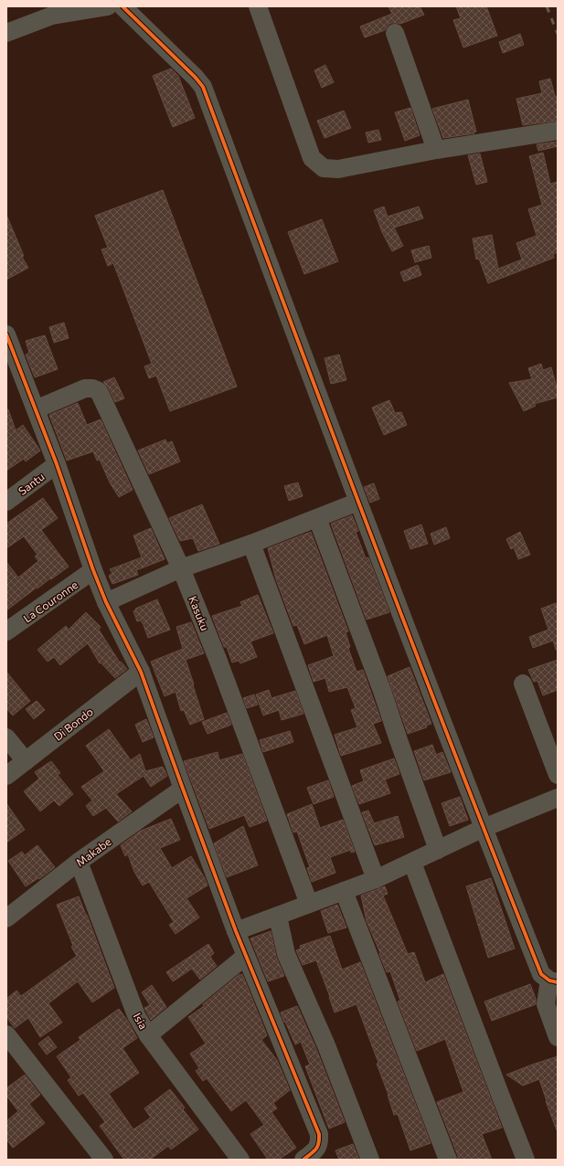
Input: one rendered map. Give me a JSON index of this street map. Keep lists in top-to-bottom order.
{
  "streets": {
    "street": [
      "Santu",
      "La Couronne",
      "Kasuku",
      "Di Bondo",
      "Makabe",
      "Isia"
    ]
  },
  "crossings": [
    ["Makabe", "Isia"]
  ]
}
